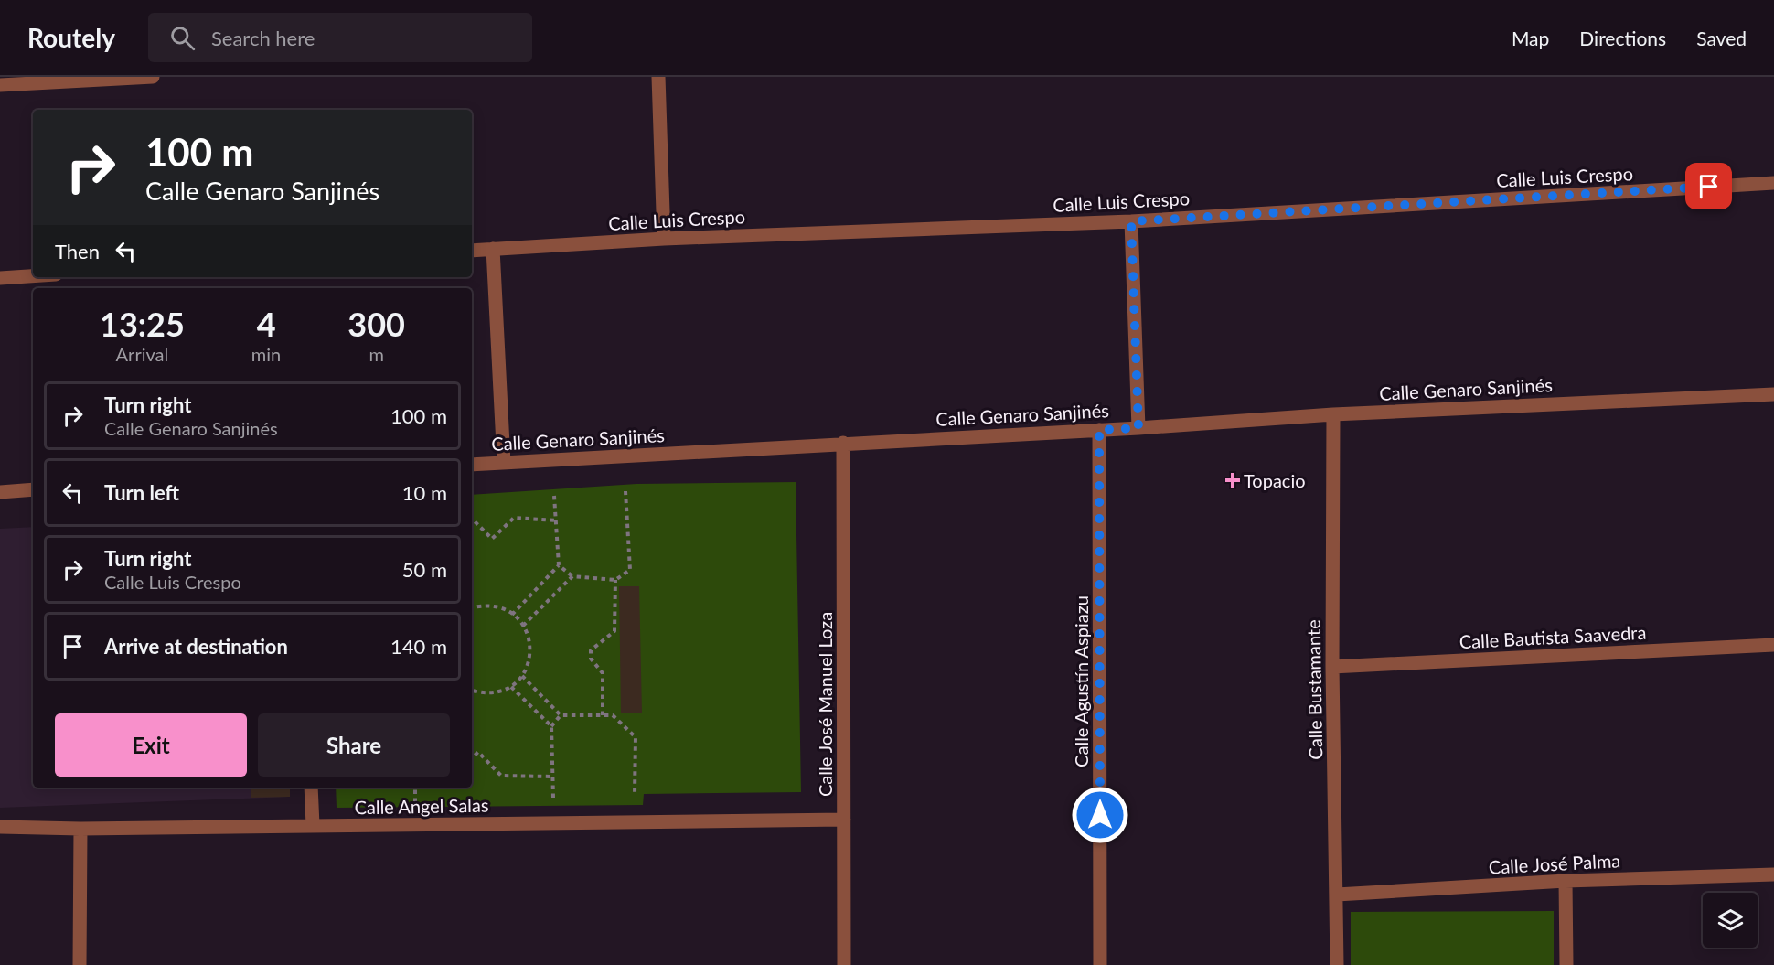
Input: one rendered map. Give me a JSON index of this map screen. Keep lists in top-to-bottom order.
{
  "streets": {
    "street": [
      "Calle Luis Crespo",
      "Calle Genaro Sanjinés",
      "Calle Bautista Saavedra",
      "Calle Agustín Aspiazu",
      "Calle Bustamante",
      "Calle José Manuel Loza",
      "Calle Angel Salas",
      "Calle José Palma"
    ]
  },
  "crossings": [
    ["Calle Genaro Sanjinés", "Calle Agustín Aspiazu"],
    ["Calle Genaro Sanjinés", "Calle Bustamante"],
    ["Calle Genaro Sanjinés", "Calle José Manuel Loza"],
    ["Calle Bautista Saavedra", "Calle Bustamante"],
    ["Calle Bustamante", "Calle José Palma"],
    ["Calle José Manuel Loza", "Calle Angel Salas"]
  ],
  "places": {
    "health": ["Topacio"]
  },
  "page": {
    "header": "Routely",
    "search": "Search here",
    "nav": ["Map", "Directions", "Saved"],
    "turn": ["100 m", "Calle Genaro Sanjinés"],
    "then": "Then",
    "eta": [
      "13:25",
      "Arrival",
      "4",
      "min",
      "300",
      "m"
    ],
    "list": [
      {
        "name": "Turn right",
        "note": "Calle Genaro Sanjinés",
        "value": "100 m"
      },
      {
        "name": "Turn left",
        "value": "10 m"
      },
      {
        "name": "Turn right",
        "note": "Calle Luis Crespo",
        "value": "50 m"
      },
      {
        "name": "Arrive at destination",
        "value": "140 m"
      }
    ],
    "buttons": ["Exit", "Share"]
  }
}
